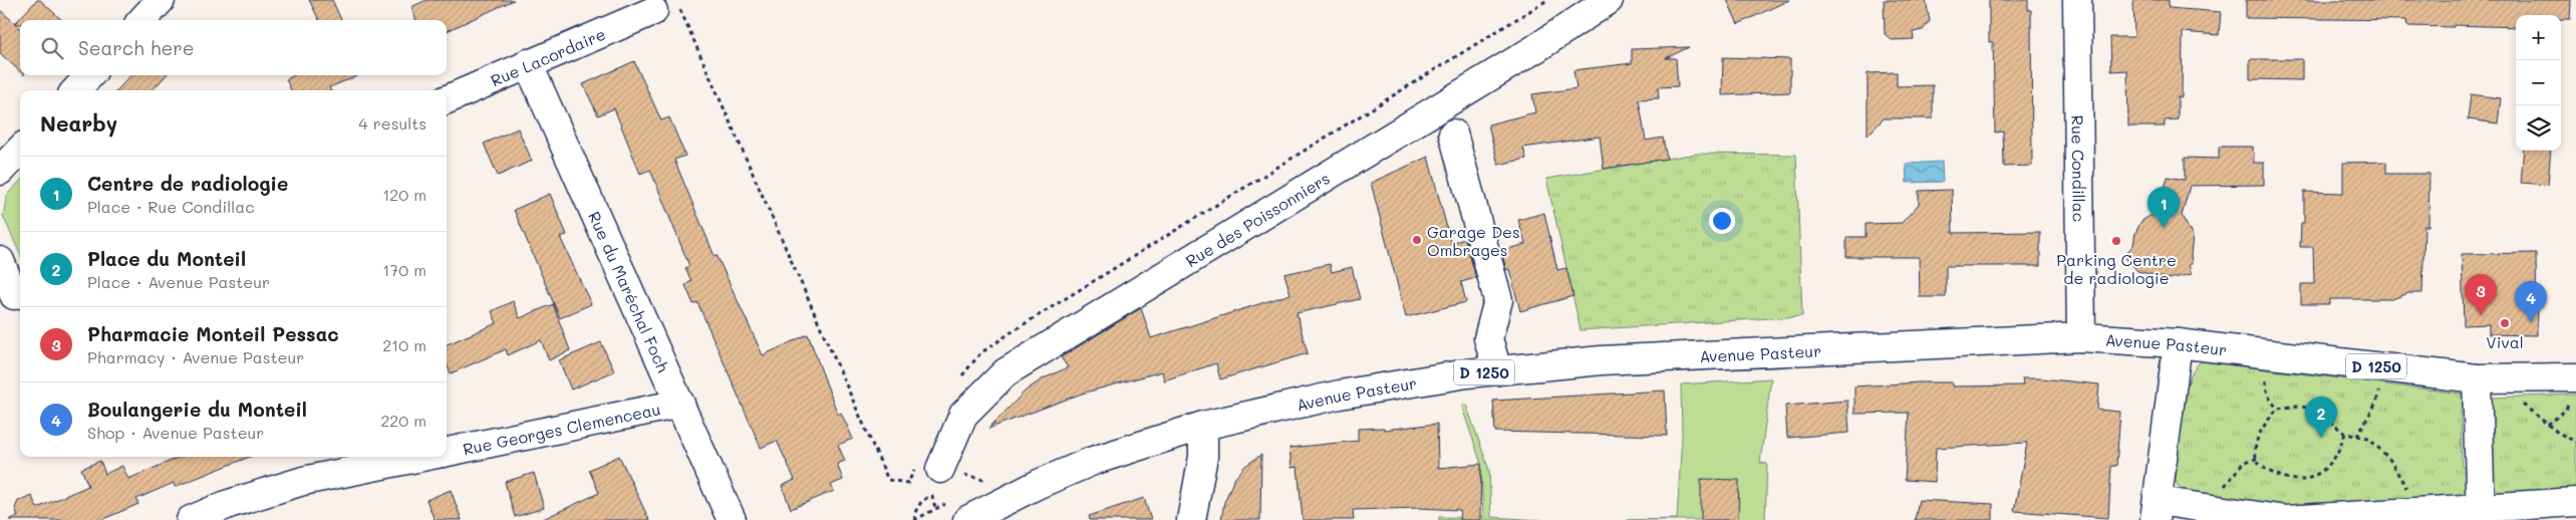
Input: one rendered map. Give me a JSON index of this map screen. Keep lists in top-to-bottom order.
{
  "streets": {
    "street": [
      "Rue Lacordaire",
      "Rue Condillac",
      "Rue des Poissonniers",
      "Rue du Maréchal Foch",
      "Avenue Pasteur",
      "D 1250",
      "Rue Georges Clemenceau"
    ]
  },
  "crossings": [
    ["Rue Lacordaire", "Rue du Maréchal Foch"],
    ["Rue Condillac", "Avenue Pasteur"],
    ["Rue du Maréchal Foch", "Rue Georges Clemenceau"]
  ],
  "places": ["Garage Des Ombrages", "Parking Centre de radiologie", "Vival"],
  "page": {
    "map_buttons": ["+", "−"],
    "search": "Search here",
    "heading": ["Nearby", "4 results"],
    "list": [
      {
        "mark": "1",
        "name": "Centre de radiologie",
        "note": "Place · Rue Condillac",
        "value": "120 m"
      },
      {
        "mark": "2",
        "name": "Place du Monteil",
        "note": "Place · Avenue Pasteur",
        "value": "170 m"
      },
      {
        "mark": "3",
        "name": "Pharmacie Monteil Pessac",
        "note": "Pharmacy · Avenue Pasteur",
        "value": "210 m"
      },
      {
        "mark": "4",
        "name": "Boulangerie du Monteil",
        "note": "Shop · Avenue Pasteur",
        "value": "220 m"
      }
    ],
    "pins": [
      "1",
      "3",
      "4",
      "2"
    ]
  }
}
